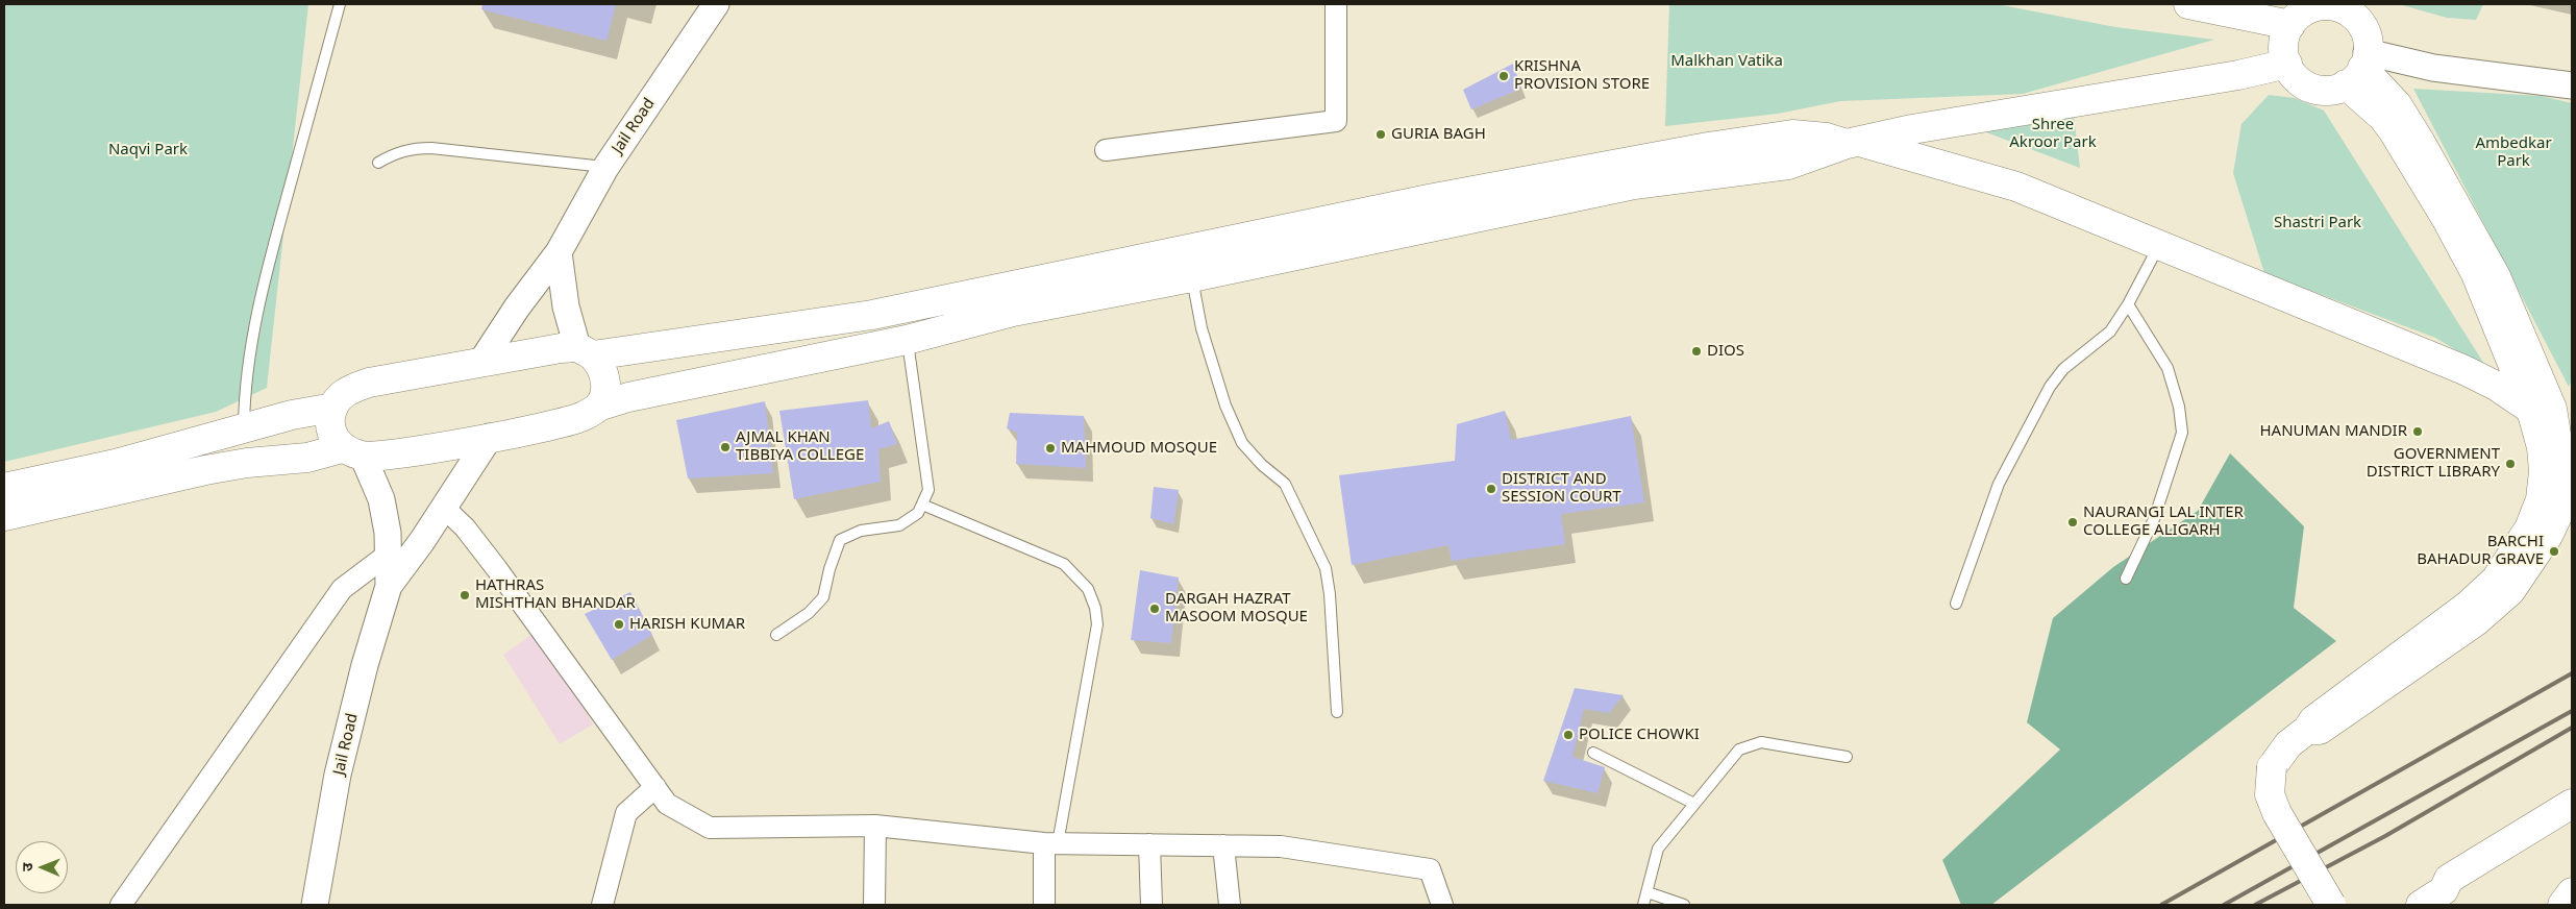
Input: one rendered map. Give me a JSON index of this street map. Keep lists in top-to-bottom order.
{
  "streets": {
    "street": ["Jail Road"]
  },
  "parks": [
    "Malkhan Vatika",
    "Shree Akroor Park",
    "Ambedkar Park",
    "Naqvi Park",
    "Shastri Park"
  ],
  "places": [
    "KRISHNA PROVISION STORE",
    "GURIA BAGH",
    "DIOS",
    "HANUMAN MANDIR",
    "AJMAL KHAN TIBBIYA COLLEGE",
    "MAHMOUD MOSQUE",
    "GOVERNMENT DISTRICT LIBRARY",
    "DISTRICT AND SESSION COURT",
    "NAURANGI LAL INTER COLLEGE ALIGARH",
    "BARCHI BAHADUR GRAVE",
    "HATHRAS MISHTHAN BHANDAR",
    "DARGAH HAZRAT MASOOM MOSQUE",
    "HARISH KUMAR",
    "POLICE CHOWKI"
  ],
  "north": "left"
}
